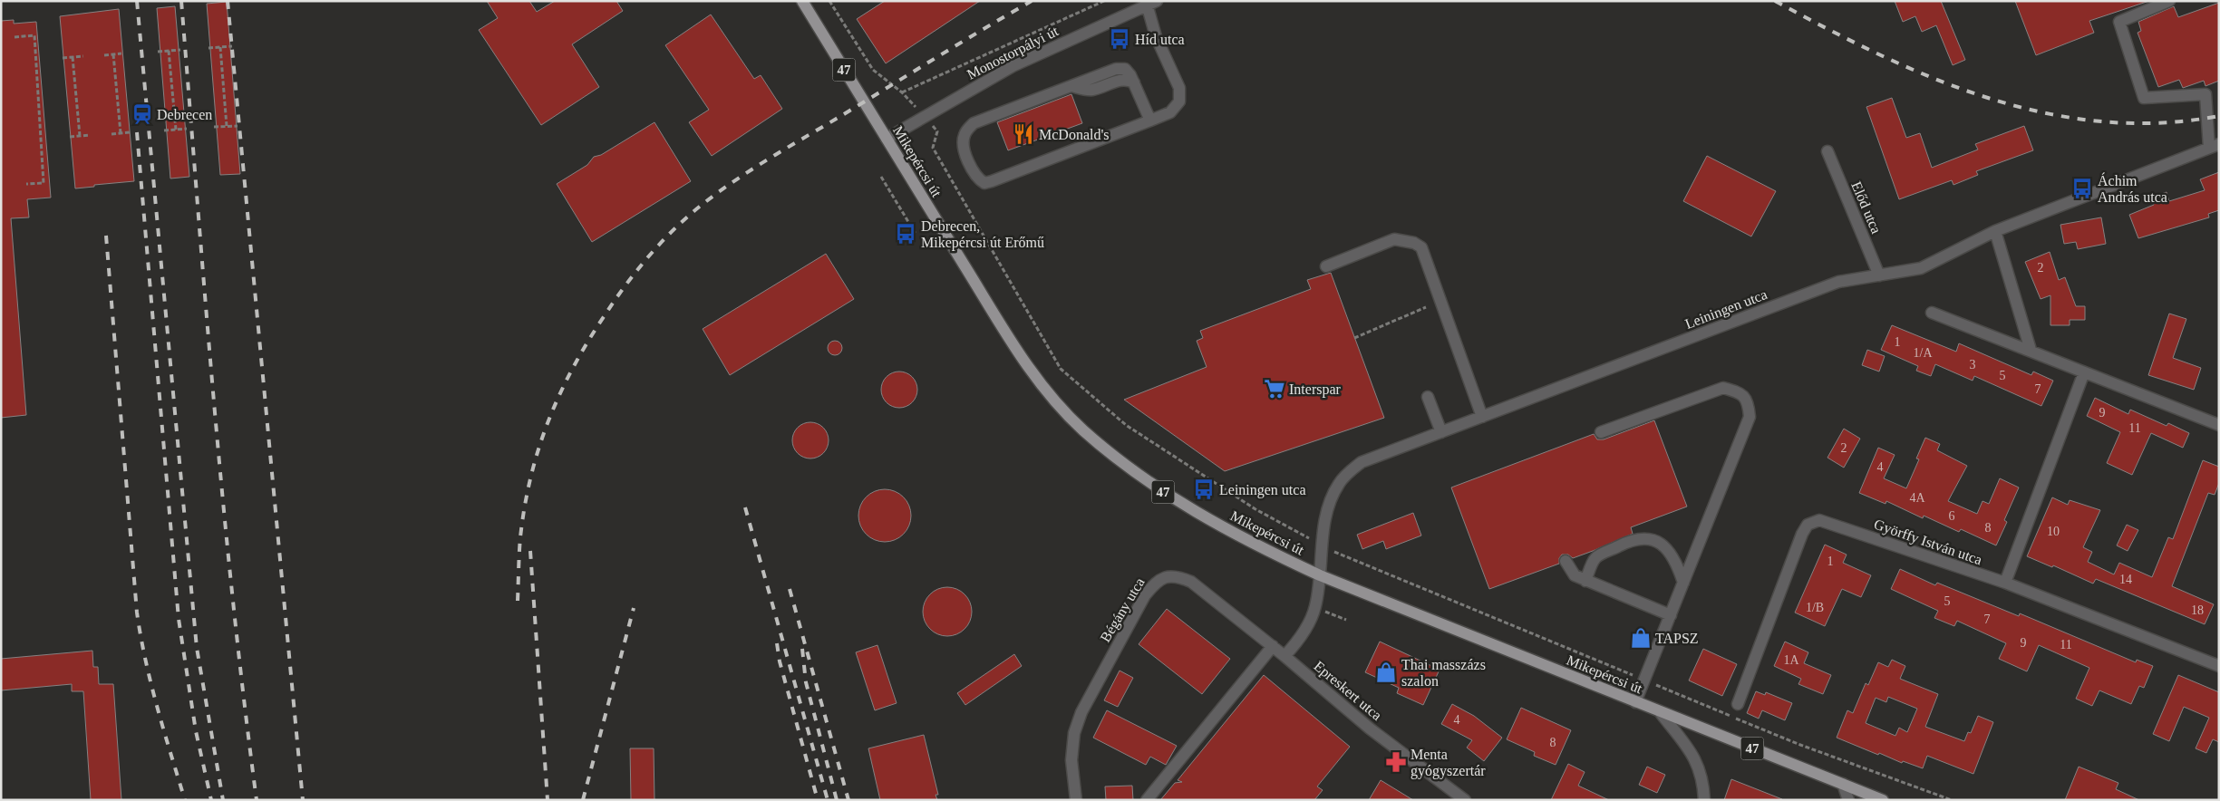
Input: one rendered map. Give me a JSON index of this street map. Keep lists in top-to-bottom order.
{
  "streets": {
    "main road": ["47", "Mikepércsi út"],
    "street": [
      "Monostorpályi út",
      "Előd utca",
      "Leiningen utca",
      "Györffy István utca",
      "Bégány utca",
      "Epreskert utca"
    ]
  },
  "crossings": [
    ["Monostorpályi út", "Mikepércsi út"],
    ["Mikepércsi út", "Leiningen utca"],
    ["Előd utca", "Leiningen utca"],
    ["Bégány utca", "Epreskert utca"]
  ],
  "places": {
    "bus stop": [
      "Híd utca",
      "Áchim András utca",
      "Debrecen, Mikepércsi út Erőmű",
      "Leiningen utca"
    ],
    "station": ["Debrecen"],
    "restaurant": ["McDonald's"],
    "supermarket": ["Interspar"],
    "shop": ["TAPSZ", "Thai masszázs szalon"],
    "pharmacy": ["Menta gyógyszertár"]
  },
  "house_numbers": [
    "2",
    "1",
    "1/A",
    "3",
    "5",
    "7",
    "9",
    "11",
    "2",
    "4",
    "4A",
    "6",
    "8",
    "10",
    "1",
    "14",
    "5",
    "1/B",
    "18",
    "7",
    "9",
    "11",
    "1A",
    "4",
    "8"
  ]
}
